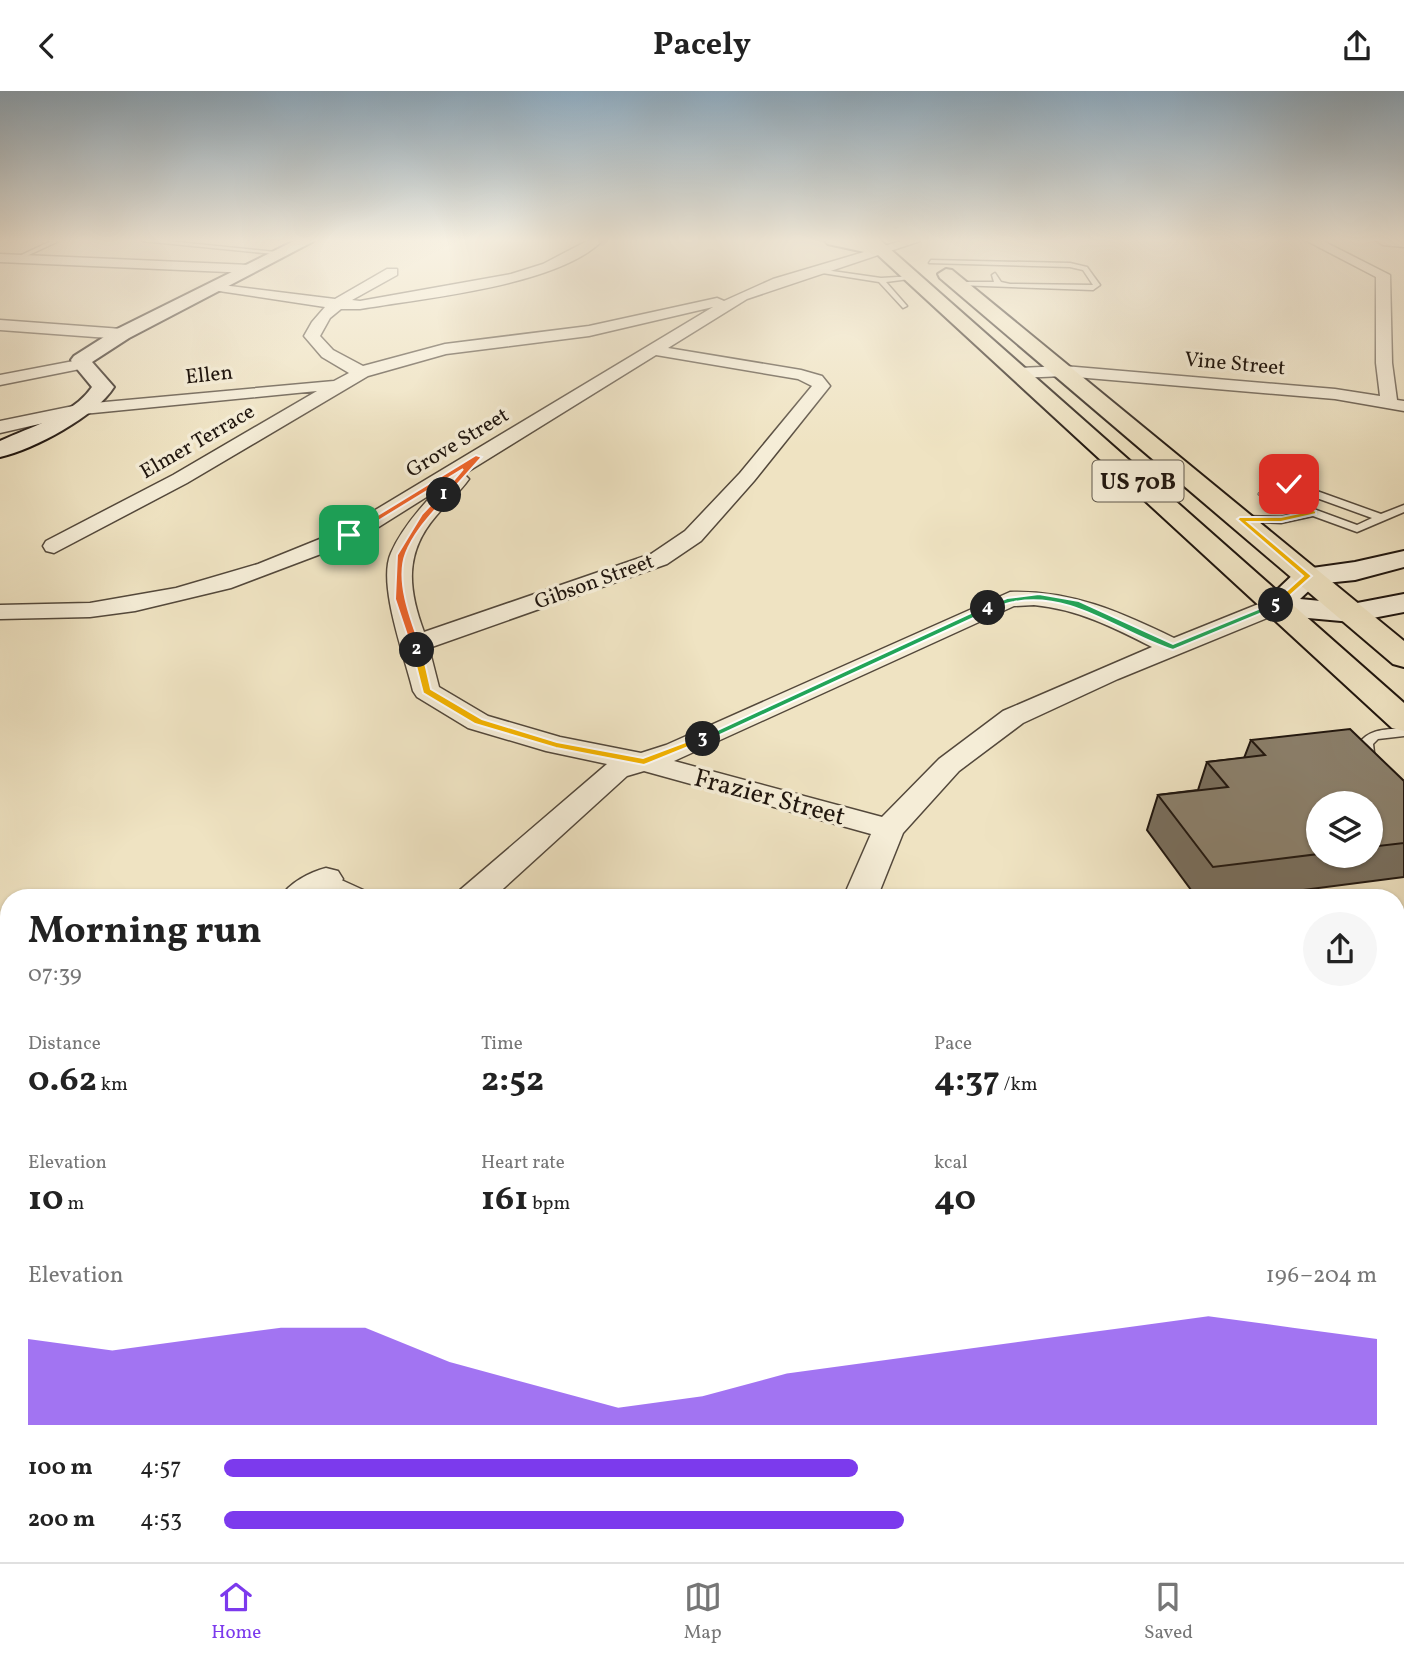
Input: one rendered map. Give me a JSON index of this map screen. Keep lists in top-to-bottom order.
{
  "streets": {
    "main road": ["US 70B"],
    "street": [
      "Vine Street",
      "Ellen",
      "Elmer Terrace",
      "Grove Street",
      "Gibson Street",
      "Frazier Street"
    ]
  },
  "crossings": [
    ["Vine Street", "US 70B"],
    ["Ellen", "Elmer Terrace"],
    ["Grove Street", "Gibson Street"],
    ["Grove Street", "Frazier Street"],
    ["Gibson Street", "Frazier Street"]
  ],
  "page": {
    "header": "Pacely",
    "pins": [
      "1",
      "5",
      "4",
      "2",
      "3"
    ],
    "heading": ["Morning run", "07:39"],
    "stats": [
      ["Distance", "0.62 km"],
      ["Time", "2:52"],
      ["Pace", "4:37 /km"],
      ["Elevation", "10 m"],
      ["Heart rate", "161 bpm"],
      ["kcal", "40"]
    ],
    "chart": ["Elevation", "196–204 m"],
    "list": [
      {
        "name": "100 m",
        "note": "4:57"
      },
      {
        "name": "200 m",
        "note": "4:53"
      }
    ],
    "tabs": ["Home", "Map", "Saved"]
  }
}
